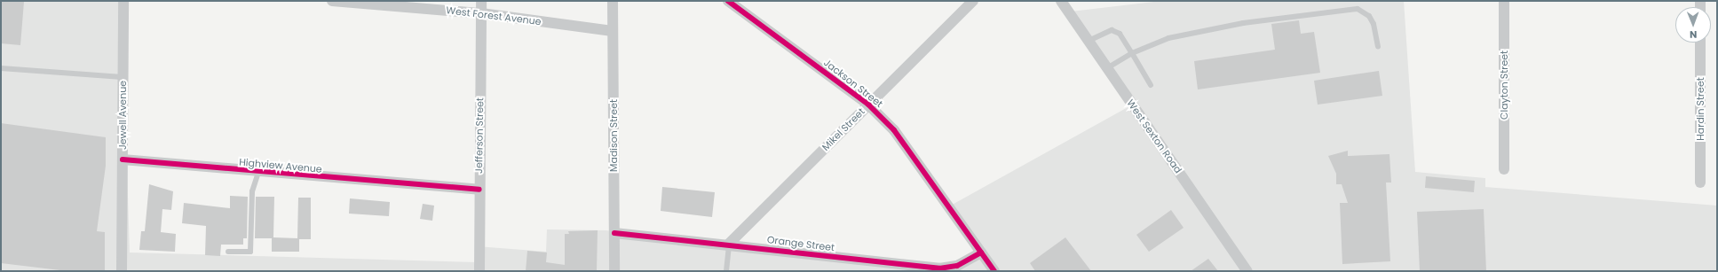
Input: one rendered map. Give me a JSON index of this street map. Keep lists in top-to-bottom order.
{
  "streets": {
    "street": [
      "West Forest Avenue",
      "Jackson Street",
      "Clayton Street",
      "Hardin Street",
      "Jewell Avenue",
      "Mikel Street",
      "Jefferson Street",
      "Madison Street",
      "West Sexton Road",
      "Highview Avenue",
      "Orange Street"
    ]
  },
  "crossings": [
    ["West Forest Avenue", "Jefferson Street"],
    ["West Forest Avenue", "Madison Street"],
    ["Jackson Street", "Mikel Street"],
    ["Jackson Street", "Orange Street"],
    ["Jewell Avenue", "Highview Avenue"],
    ["Mikel Street", "Orange Street"],
    ["Jefferson Street", "Highview Avenue"],
    ["Madison Street", "Orange Street"]
  ],
  "north": "bottom"
}
